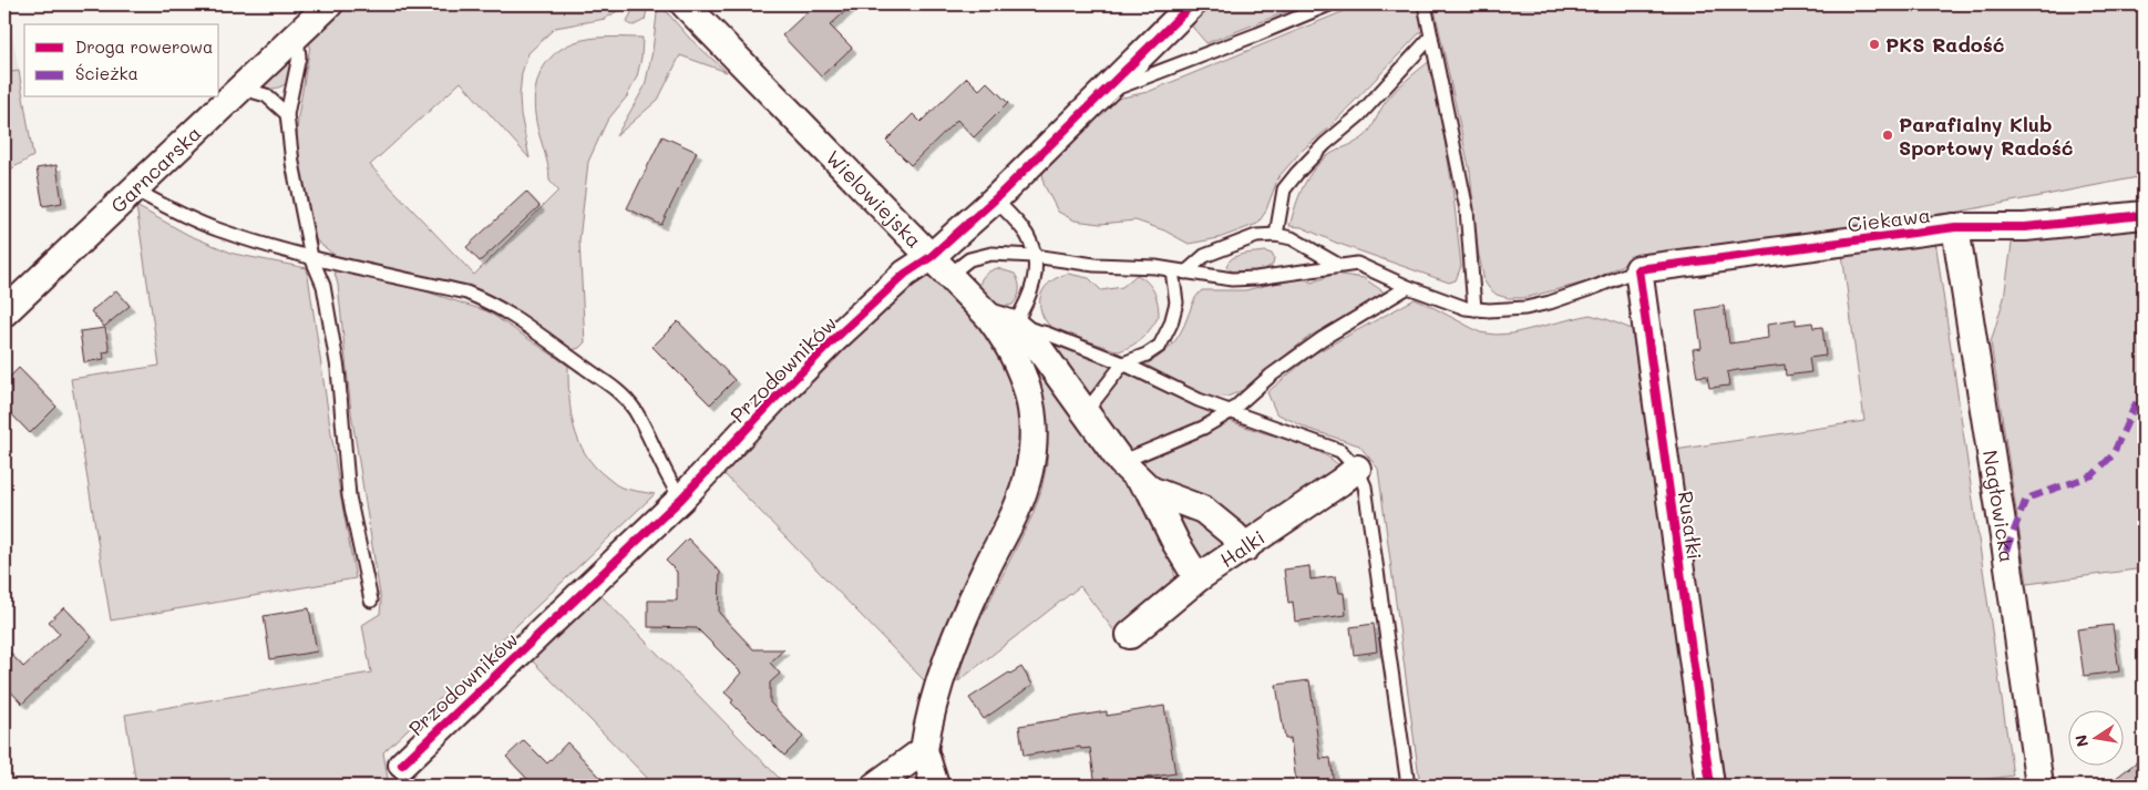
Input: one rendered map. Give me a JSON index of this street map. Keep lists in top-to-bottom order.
{
  "streets": {
    "street": [
      "Garncarska",
      "Wielowiejska",
      "Ciekawa",
      "Przodowników",
      "Nagłowicka",
      "Rusałki",
      "Halki"
    ]
  },
  "crossings": [
    ["Wielowiejska", "Przodowników"],
    ["Wielowiejska", "Halki"],
    ["Ciekawa", "Nagłowicka"],
    ["Ciekawa", "Rusałki"]
  ],
  "places": ["PKS Radość", "Parafialny Klub Sportowy Radość"],
  "legend": ["Droga rowerowa", "Ścieżka"],
  "north": "left"
}
